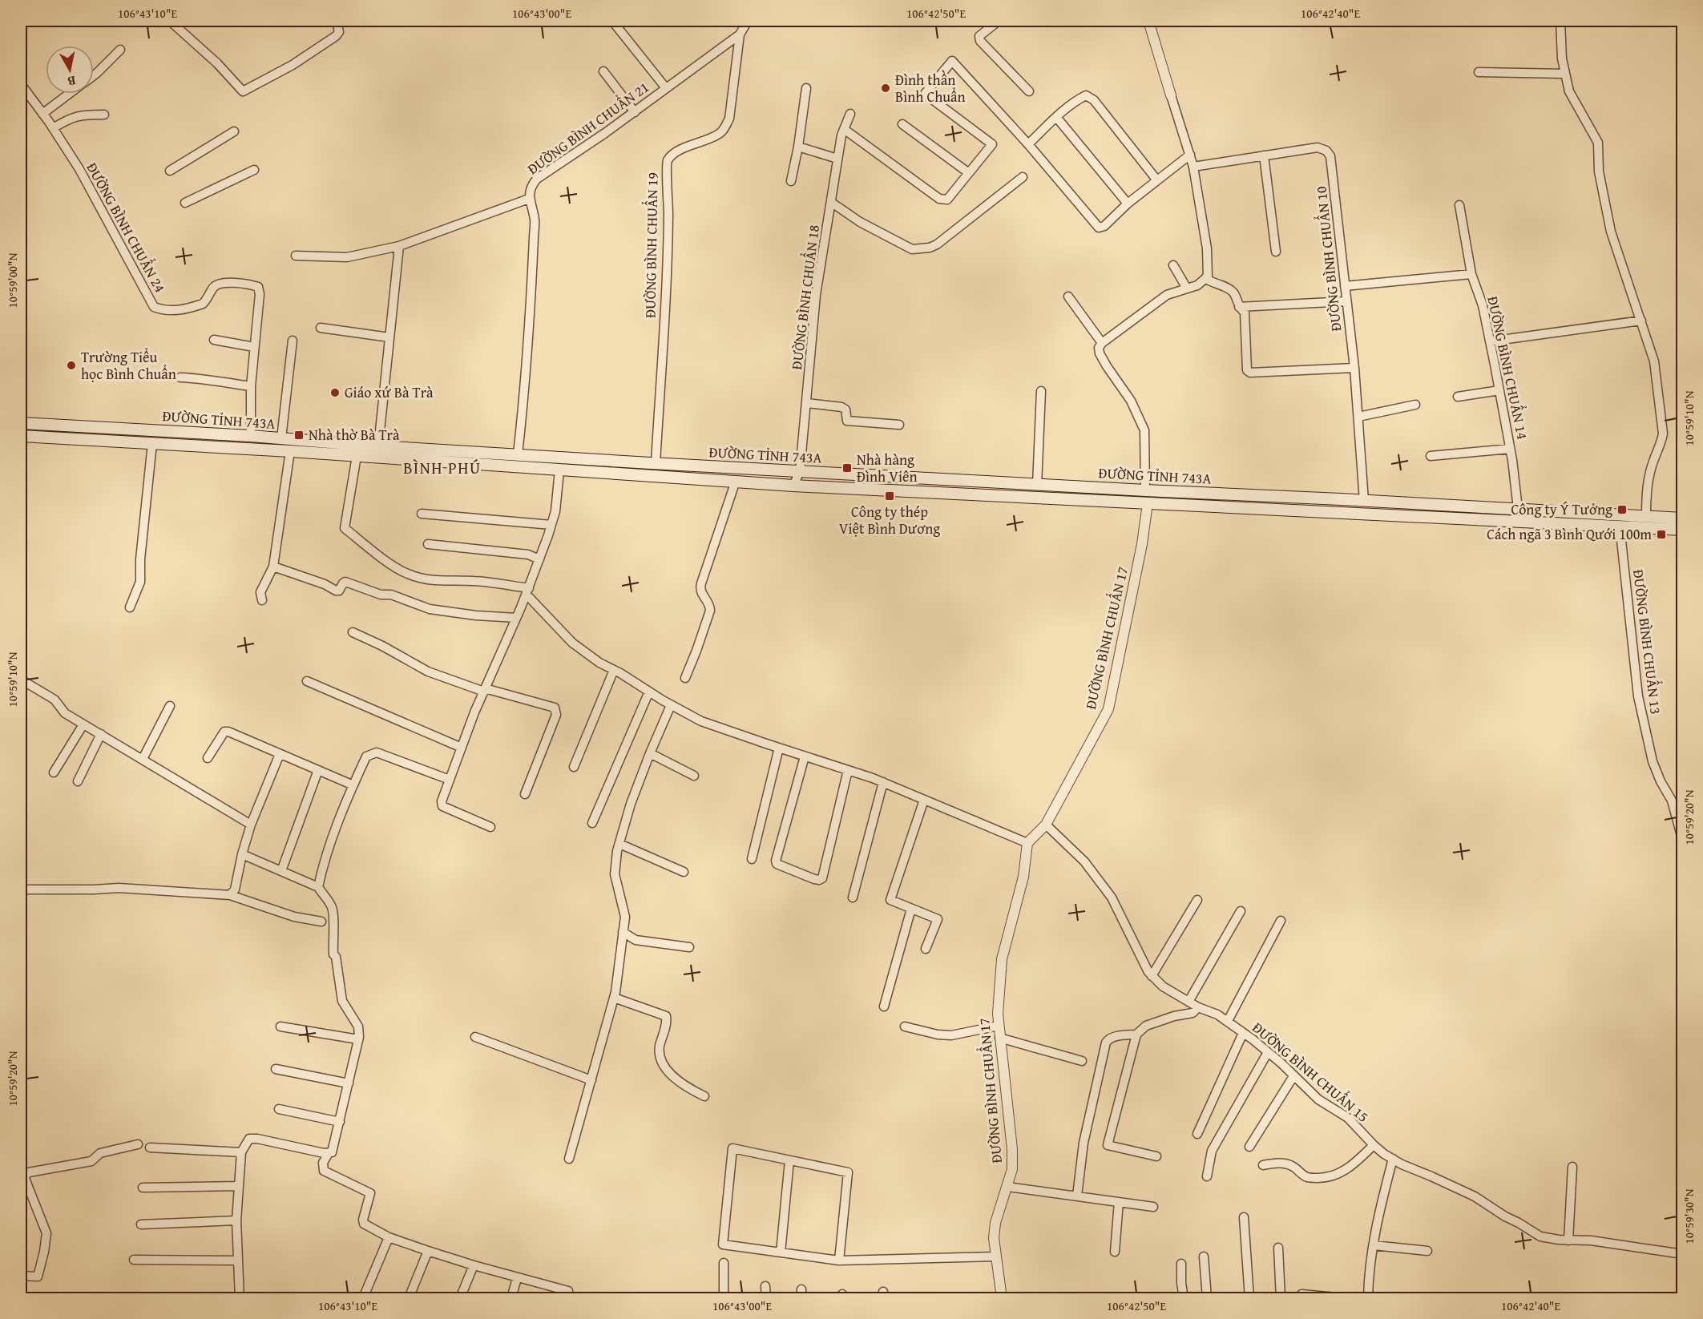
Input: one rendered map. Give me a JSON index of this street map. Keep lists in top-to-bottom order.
{
  "streets": {
    "main road": ["ĐƯỜNG TỈNH 743A"],
    "street": [
      "ĐƯỜNG BÌNH CHUẨN 21",
      "ĐƯỜNG BÌNH CHUẨN 24",
      "ĐƯỜNG BÌNH CHUẨN 19",
      "ĐƯỜNG BÌNH CHUẨN 10",
      "ĐƯỜNG BÌNH CHUẨN 18",
      "ĐƯỜNG BÌNH CHUẨN 14",
      "ĐƯỜNG BÌNH CHUẨN 17",
      "ĐƯỜNG BÌNH CHUẨN 13",
      "ĐƯỜNG BÌNH CHUẨN 15"
    ]
  },
  "crossings": [
    ["ĐƯỜNG BÌNH CHUẨN 21", "ĐƯỜNG BÌNH CHUẨN 19"],
    ["ĐƯỜNG BÌNH CHUẨN 21", "ĐƯỜNG TỈNH 743A"],
    ["ĐƯỜNG BÌNH CHUẨN 24", "ĐƯỜNG TỈNH 743A"],
    ["ĐƯỜNG BÌNH CHUẨN 19", "ĐƯỜNG TỈNH 743A"],
    ["ĐƯỜNG BÌNH CHUẨN 10", "ĐƯỜNG TỈNH 743A"],
    ["ĐƯỜNG BÌNH CHUẨN 18", "ĐƯỜNG TỈNH 743A"],
    ["ĐƯỜNG BÌNH CHUẨN 14", "ĐƯỜNG TỈNH 743A"],
    ["ĐƯỜNG TỈNH 743A", "ĐƯỜNG BÌNH CHUẨN 17"],
    ["ĐƯỜNG TỈNH 743A", "ĐƯỜNG BÌNH CHUẨN 13"],
    ["ĐƯỜNG BÌNH CHUẨN 17", "ĐƯỜNG BÌNH CHUẨN 15"]
  ],
  "districts": ["BÌNH PHÚ"],
  "places": {
    "other": ["Đình thần Bình Chuẩn", "Trường Tiểu học Bình Chuẩn", "Giáo xứ Bà Trà"],
    "transit": [
      "Nhà thờ Bà Trà",
      "Nhà hàng Đình Viên",
      "Công ty thép Việt Bình Dương",
      "Công ty Ý Tưởng",
      "Cách ngã 3 Bình Qưới 100m"
    ]
  },
  "north": "bottom",
  "coordinates": [
    "106°43'10\"E",
    "106°43'00\"E",
    "106°42'50\"E",
    "106°42'40\"E",
    "10°59'00\"N",
    "10°59'10\"N",
    "10°59'20\"N",
    "10°59'30\"N"
  ]
}
